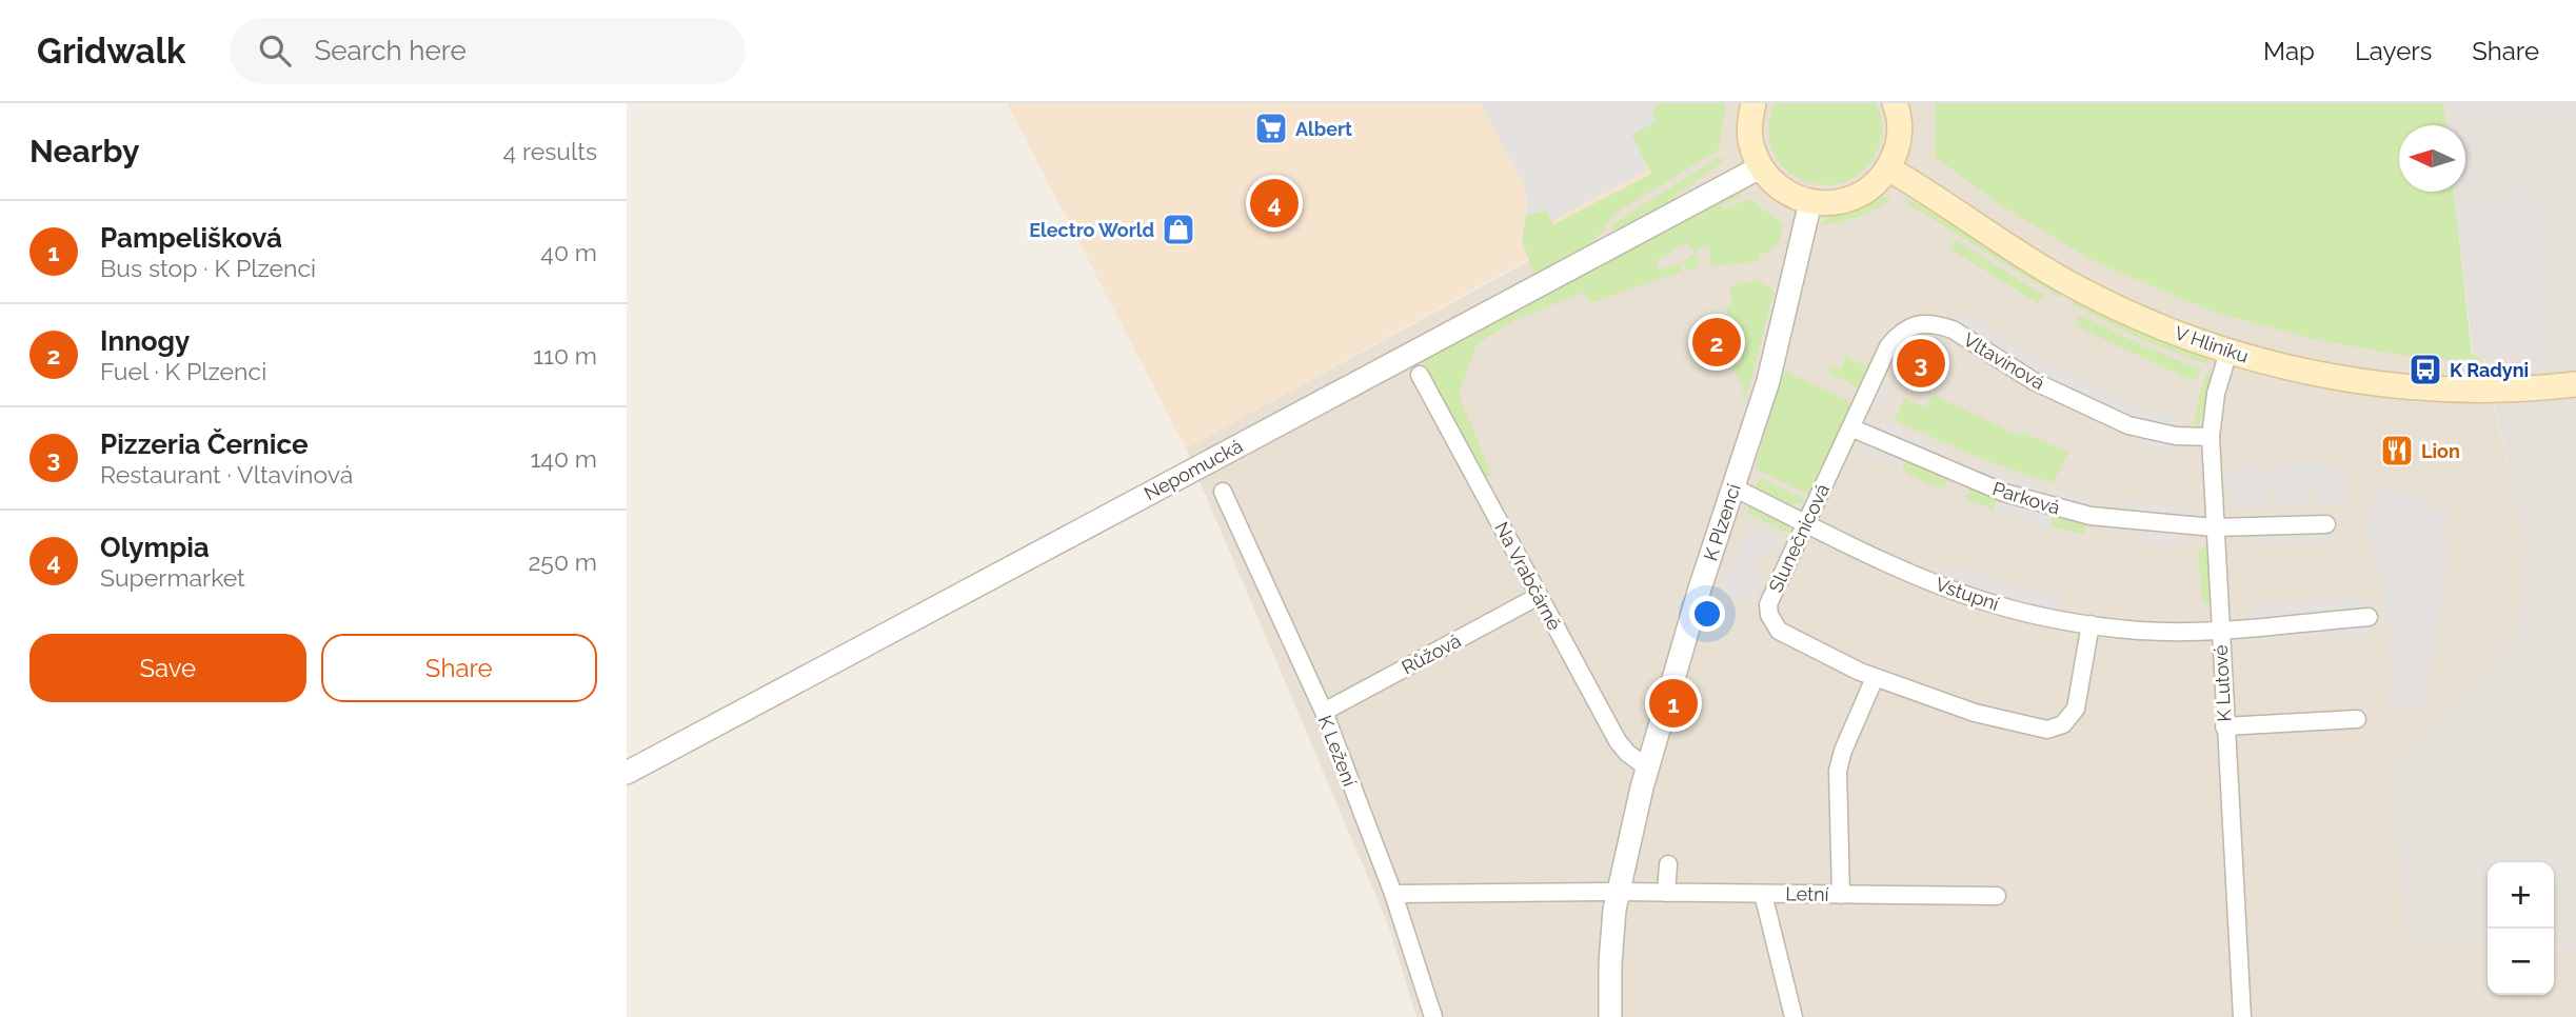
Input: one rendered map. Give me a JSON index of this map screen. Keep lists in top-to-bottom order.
{
  "streets": {
    "main road": ["V Hliníku"],
    "street": [
      "Vltavínová",
      "Nepomucká",
      "Parková",
      "K Plzenci",
      "Slunečnicová",
      "Na Vrabčárně",
      "Vstupní",
      "Růžová",
      "K Lutové",
      "K Ležení",
      "Letní"
    ]
  },
  "crossings": [
    ["V Hliníku", "K Lutové"],
    ["Vltavínová", "Parková"],
    ["Vltavínová", "Slunečnicová"],
    ["Vltavínová", "K Lutové"],
    ["Parková", "Slunečnicová"],
    ["Parková", "K Lutové"],
    ["K Plzenci", "Na Vrabčárně"],
    ["K Plzenci", "Vstupní"],
    ["K Plzenci", "Letní"],
    ["Slunečnicová", "Vstupní"],
    ["Na Vrabčárně", "Růžová"],
    ["Vstupní", "K Lutové"],
    ["Růžová", "K Ležení"],
    ["K Ležení", "Letní"]
  ],
  "places": {
    "supermarket": ["Albert"],
    "shop": ["Electro World"],
    "bus stop": ["K Radyni"],
    "restaurant": ["Lion"]
  },
  "north": "left",
  "page": {
    "header": "Gridwalk",
    "search": "Search here",
    "nav": ["Map", "Layers", "Share"],
    "heading": ["Nearby", "4 results"],
    "pins": [
      "4",
      "2",
      "3",
      "1"
    ],
    "list": [
      {
        "mark": "1",
        "name": "Pampelišková",
        "note": "Bus stop · K Plzenci",
        "value": "40 m"
      },
      {
        "mark": "2",
        "name": "Innogy",
        "note": "Fuel · K Plzenci",
        "value": "110 m"
      },
      {
        "mark": "3",
        "name": "Pizzeria Černice",
        "note": "Restaurant · Vltavínová",
        "value": "140 m"
      },
      {
        "mark": "4",
        "name": "Olympia",
        "note": "Supermarket",
        "value": "250 m"
      }
    ],
    "buttons": ["Save", "Share"],
    "map_buttons": ["+", "−"]
  }
}
